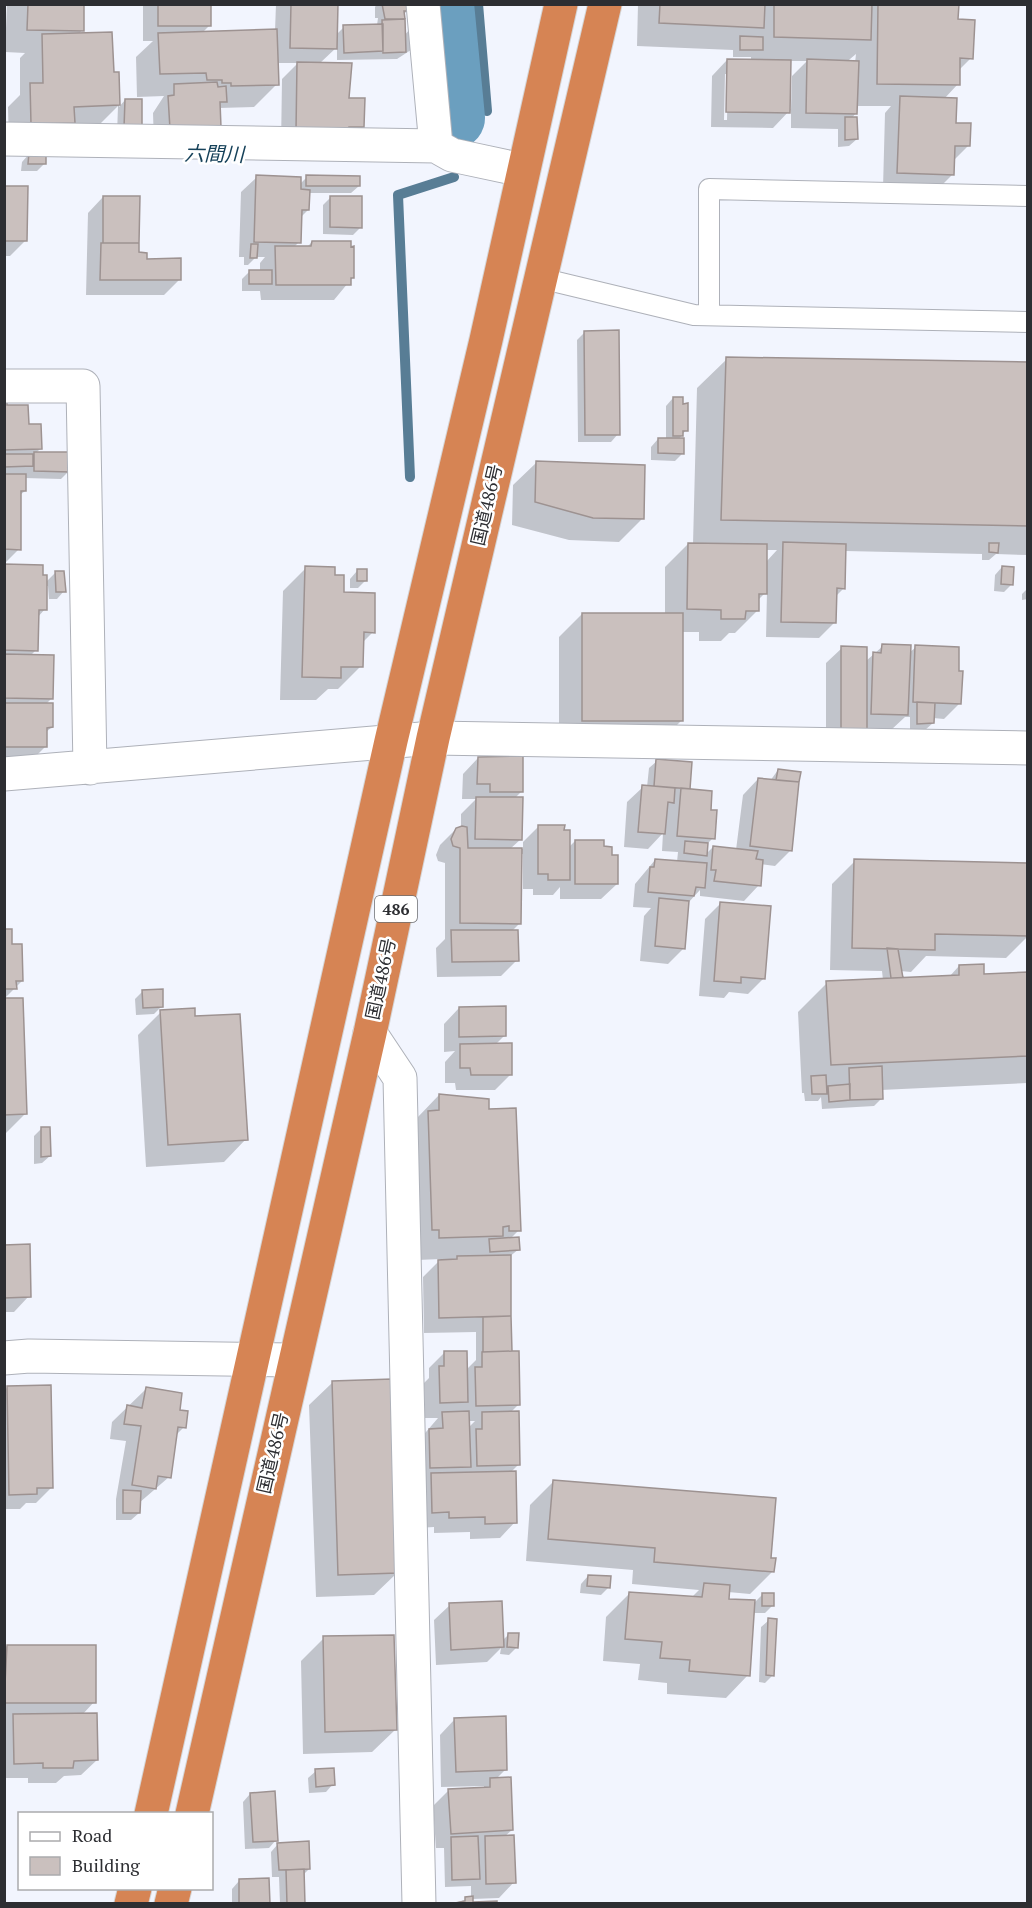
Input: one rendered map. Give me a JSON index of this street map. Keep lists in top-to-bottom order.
{
  "streets": {
    "highway": ["国道486号", "486"]
  },
  "water": ["六間川"],
  "legend": ["Road", "Building"]
}
